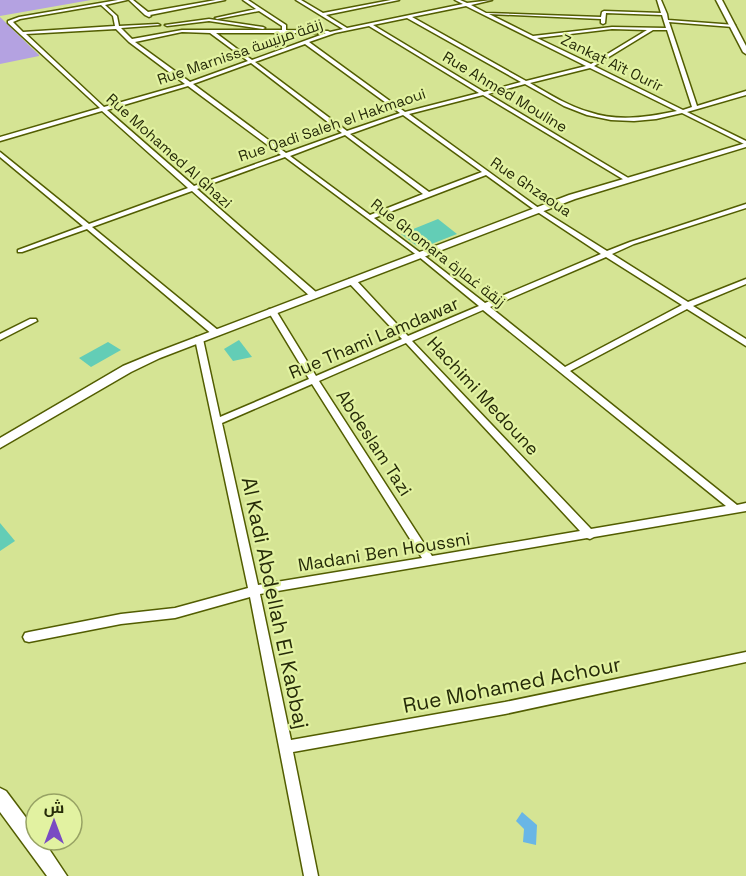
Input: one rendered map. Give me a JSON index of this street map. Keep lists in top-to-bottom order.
{
  "streets": {
    "street": [
      "Rue Marnissa زنقة مرنيسة",
      "Zankat Aït Ourir",
      "Rue Ahmed Mouline",
      "Rue Qadi Saleh el Hakmaoui",
      "Rue Mohamed Al Ghazi",
      "Rue Ghzaoua",
      "Rue Ghomara زنقة غمارة",
      "Rue Thami Lamdawar",
      "Hachimi Medoune",
      "Abdeslam Tazi",
      "Madani Ben Houssni",
      "Al Kadi Abdellah El Kabbaj",
      "Rue Mohamed Achour"
    ]
  },
  "crossings": [
    ["Rue Marnissa زنقة مرنيسة", "Zankat Aït Ourir"],
    ["Rue Marnissa زنقة مرنيسة", "Rue Ahmed Mouline"],
    ["Rue Marnissa زنقة مرنيسة", "Rue Mohamed Al Ghazi"],
    ["Rue Marnissa زنقة مرنيسة", "Rue Ghzaoua"],
    ["Rue Marnissa زنقة مرنيسة", "Rue Ghomara زنقة غمارة"],
    ["Zankat Aït Ourir", "Rue Qadi Saleh el Hakmaoui"],
    ["Rue Ahmed Mouline", "Rue Qadi Saleh el Hakmaoui"],
    ["Rue Qadi Saleh el Hakmaoui", "Rue Mohamed Al Ghazi"],
    ["Rue Qadi Saleh el Hakmaoui", "Rue Ghzaoua"],
    ["Rue Qadi Saleh el Hakmaoui", "Rue Ghomara زنقة غمارة"],
    ["Rue Mohamed Al Ghazi", "Rue Ghomara زنقة غمارة"],
    ["Rue Ghzaoua", "Rue Thami Lamdawar"],
    ["Rue Ghomara زنقة غمارة", "Rue Thami Lamdawar"],
    ["Rue Ghomara زنقة غمارة", "Madani Ben Houssni"],
    ["Rue Thami Lamdawar", "Hachimi Medoune"],
    ["Rue Thami Lamdawar", "Abdeslam Tazi"],
    ["Rue Thami Lamdawar", "Al Kadi Abdellah El Kabbaj"],
    ["Hachimi Medoune", "Madani Ben Houssni"],
    ["Abdeslam Tazi", "Madani Ben Houssni"],
    ["Madani Ben Houssni", "Al Kadi Abdellah El Kabbaj"],
    ["Al Kadi Abdellah El Kabbaj", "Rue Mohamed Achour"]
  ],
  "north": "top"
}
